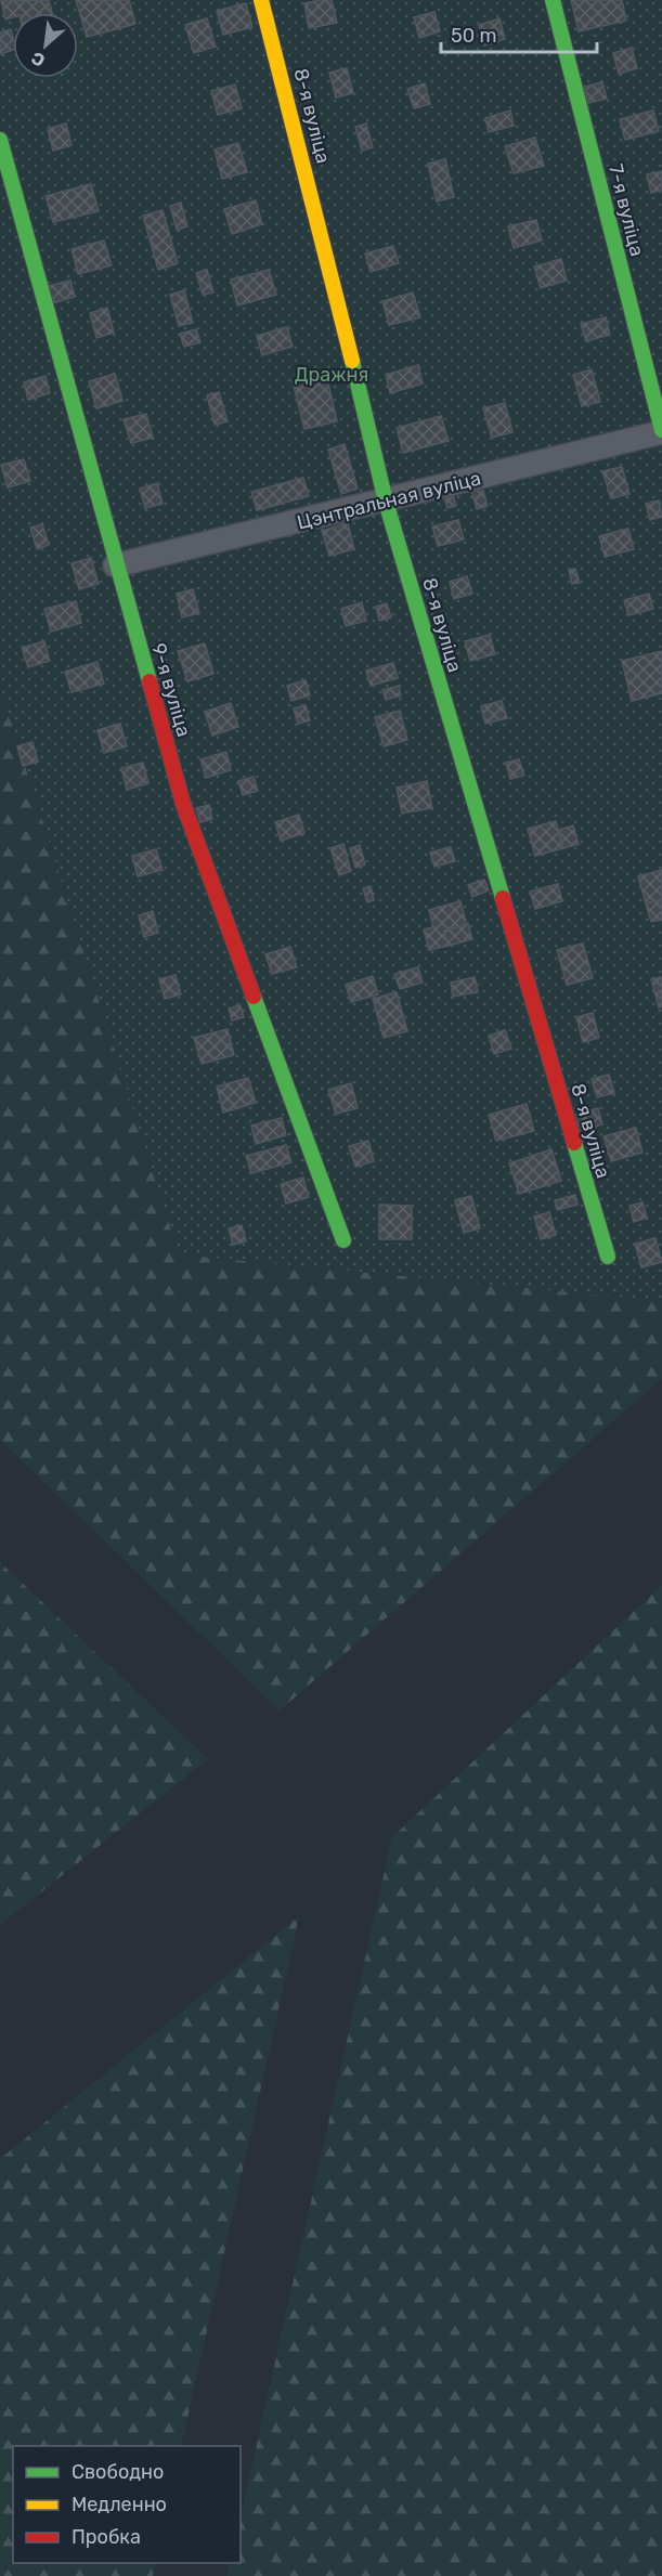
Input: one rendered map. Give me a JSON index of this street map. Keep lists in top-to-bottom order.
{
  "streets": {
    "street": [
      "8-я вуліца",
      "7-я вуліца",
      "Цэнтральная вуліца",
      "9-я вуліца"
    ]
  },
  "crossings": [
    ["8-я вуліца", "Цэнтральная вуліца"],
    ["7-я вуліца", "Цэнтральная вуліца"],
    ["Цэнтральная вуліца", "9-я вуліца"]
  ],
  "parks": ["Дражня"],
  "legend": ["Свободно", "Медленно", "Пробка"],
  "scale_bar": "50 m",
  "north": "bottom left"
}
